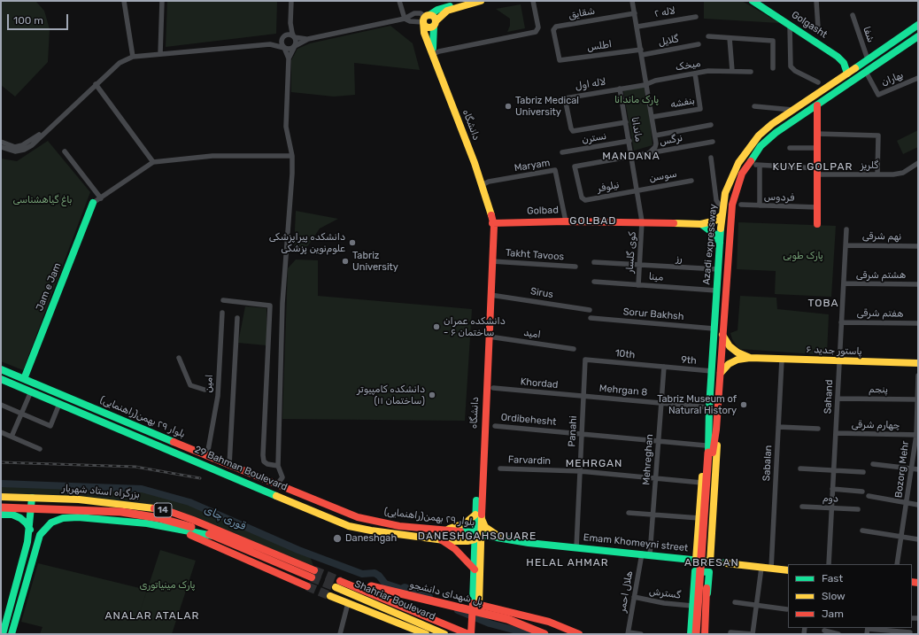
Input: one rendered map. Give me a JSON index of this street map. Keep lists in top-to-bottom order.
{
  "streets": {
    "main road": [
      "Golgasht",
      "دانشگاه",
      "Golbad",
      "Azadi expressway",
      "Jam e Jam",
      "پاستور جدید ۶",
      "بلوار ٢٩ بهمن(راهنمایی)",
      "29 Bahman Boulevard",
      "بزرگراه استاد شهریار",
      "14",
      "Emam Khomeyni street",
      "پل شهدای دانشجو",
      "Shahriar Boulevard"
    ],
    "street": [
      "لاله ۲",
      "شقایق",
      "شفا",
      "گلایل",
      "اطلس",
      "میخک",
      "بهاران",
      "لاله اول",
      "بنفشه",
      "ماندانا",
      "نسترن",
      "نرگس",
      "Maryam",
      "گلریز",
      "سوسن",
      "نیلوفر",
      "فردوس",
      "نهم شرقی",
      "کوی گلسار",
      "Takht Tavoos",
      "رز",
      "هشتم شرقی",
      "مینا",
      "Sirus",
      "هفتم شرقی",
      "Sorur Bakhsh",
      "امید",
      "10th",
      "9th",
      "امین",
      "Khordad",
      "پنجم",
      "Mehrgan 8",
      "Sahand",
      "Ordibehesht",
      "چهارم شرقی",
      "Panahi",
      "Mehreghan",
      "Farvardin",
      "Sabalan",
      "Bozorg Mehr",
      "دوم",
      "هلال احمر",
      "گسترش"
    ]
  },
  "crossings": [
    ["لاله ۲", "ماندانا"],
    ["شقایق", "اطلس"],
    ["شقایق", "ماندانا"],
    ["Golgasht", "Azadi expressway"],
    ["شفا", "Azadi expressway"],
    ["گلایل", "اطلس"],
    ["گلایل", "ماندانا"],
    ["اطلس", "ماندانا"],
    ["میخک", "بنفشه"],
    ["میخک", "ماندانا"],
    ["بهاران", "Azadi expressway"],
    ["لاله اول", "ماندانا"],
    ["لاله اول", "نسترن"],
    ["بنفشه", "ماندانا"],
    ["دانشگاه", "Maryam"],
    ["دانشگاه", "Golbad"],
    ["دانشگاه", "Takht Tavoos"],
    ["دانشگاه", "Sirus"],
    ["دانشگاه", "امید"],
    ["دانشگاه", "بلوار ٢٩ بهمن(راهنمایی)"],
    ["دانشگاه", "29 Bahman Boulevard"],
    ["دانشگاه", "Emam Khomeyni street"],
    ["ماندانا", "نسترن"],
    ["ماندانا", "نرگس"],
    ["ماندانا", "سوسن"],
    ["ماندانا", "نیلوفر"],
    ["ماندانا", "Golbad"],
    ["ماندانا", "کوی گلسار"],
    ["نرگس", "نیلوفر"],
    ["Maryam", "Golbad"],
    ["گلریز", "فردوس"],
    ["سوسن", "نیلوفر"],
    ["Golbad", "Azadi expressway"],
    ["Golbad", "کوی گلسار"],
    ["نهم شرقی", "Sahand"],
    ["Azadi expressway", "رز"],
    ["Azadi expressway", "مینا"],
    ["Azadi expressway", "Sorur Bakhsh"],
    ["Azadi expressway", "پاستور جدید ۶"],
    ["Azadi expressway", "9th"],
    ["Azadi expressway", "Mehrgan 8"],
    ["Azadi expressway", "Ordibehesht"],
    ["کوی گلسار", "رز"],
    ["کوی گلسار", "مینا"],
    ["هشتم شرقی", "Sahand"],
    ["Jam e Jam", "بلوار ٢٩ بهمن(راهنمایی)"],
    ["هفتم شرقی", "Sahand"],
    ["پاستور جدید ۶", "Sahand"],
    ["پاستور جدید ۶", "Sabalan"],
    ["10th", "9th"],
    ["10th", "Panahi"],
    ["10th", "Mehreghan"],
    ["9th", "Mehreghan"],
    ["امین", "بلوار ٢٩ بهمن(راهنمایی)"],
    ["Khordad", "Mehrgan 8"],
    ["Khordad", "Panahi"],
    ["پنجم", "Sahand"],
    ["پنجم", "Bozorg Mehr"],
    ["Mehrgan 8", "Panahi"],
    ["Mehrgan 8", "Mehreghan"],
    ["Sahand", "چهارم شرقی"],
    ["Sahand", "دوم"],
    ["بلوار ٢٩ بهمن(راهنمایی)", "29 Bahman Boulevard"],
    ["بلوار ٢٩ بهمن(راهنمایی)", "Emam Khomeyni street"],
    ["Ordibehesht", "Panahi"],
    ["Ordibehesht", "Mehreghan"],
    ["چهارم شرقی", "Bozorg Mehr"],
    ["Panahi", "Farvardin"],
    ["Panahi", "Emam Khomeyni street"],
    ["Mehreghan", "Farvardin"],
    ["Mehreghan", "Emam Khomeyni street"],
    ["Mehreghan", "هلال احمر"],
    ["Sabalan", "Emam Khomeyni street"],
    ["29 Bahman Boulevard", "Emam Khomeyni street"],
    ["Emam Khomeyni street", "هلال احمر"],
    ["هلال احمر", "گسترش"],
    ["پل شهدای دانشجو", "Shahriar Boulevard"]
  ],
  "districts": [
    "MANDANA",
    "KUYE GOLPAR",
    "GOLBAD",
    "TOBA",
    "MEHRGAN",
    "DANESHGAHSQUARE",
    "HELAL AHMAR",
    "ABRESAN",
    "ANALAR ATALAR"
  ],
  "water": ["قوری چای"],
  "parks": [
    "پارک ماندانا",
    "باغ گیاهشناسی",
    "پارک طوبی",
    "پارک مینیاتوری"
  ],
  "places": [
    "Tabriz Medical University",
    "دانشکده پیراپزشکی علوم‌نوین پزشکی",
    "Tabriz University",
    "دانشکده عمران - ساختمان ۶",
    "دانشکده کامپیوتر (ساختمان ۱۱)",
    "Tabriz Museum of Natural History",
    "Daneshgah"
  ],
  "legend": ["Fast", "Slow", "Jam"],
  "scale_bar": "100 m"
}
